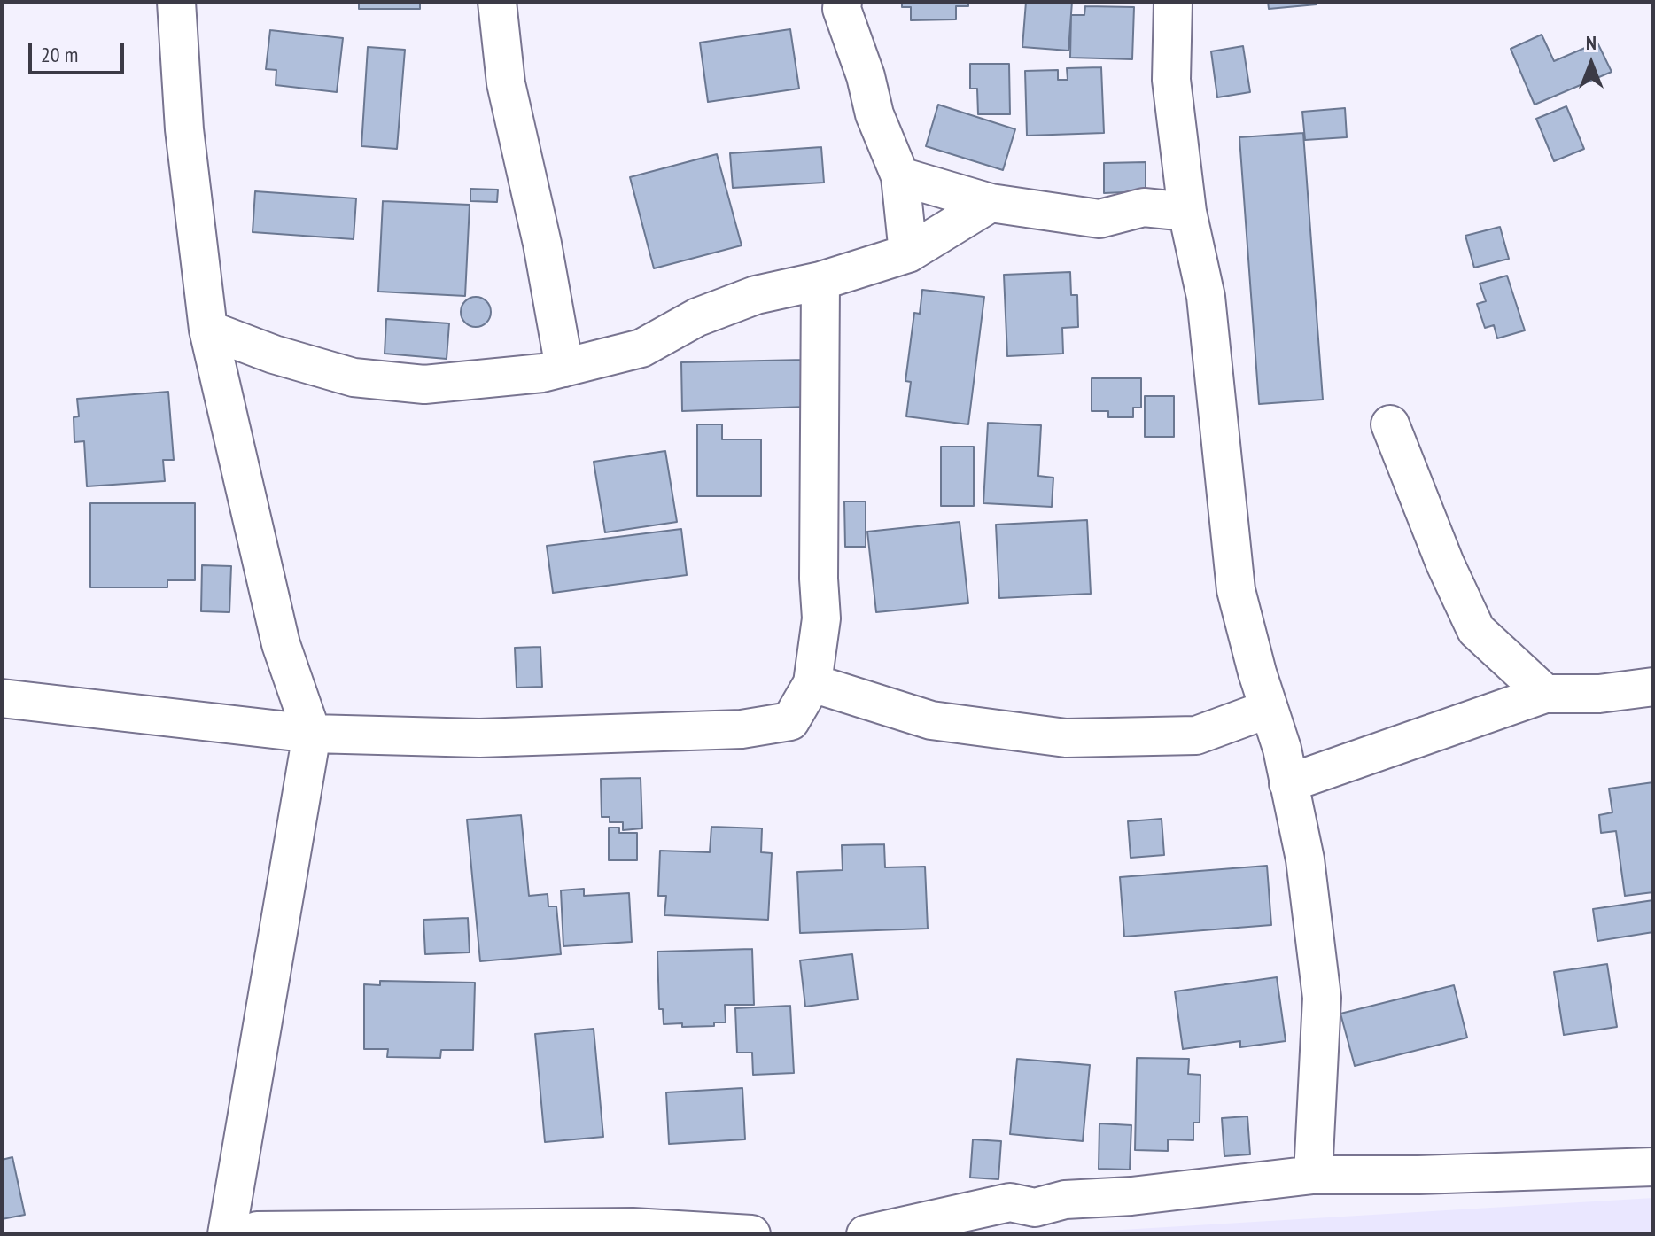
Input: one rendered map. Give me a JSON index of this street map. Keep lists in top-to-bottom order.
{
  "scale_bar": "20 m",
  "north": "top"
}
